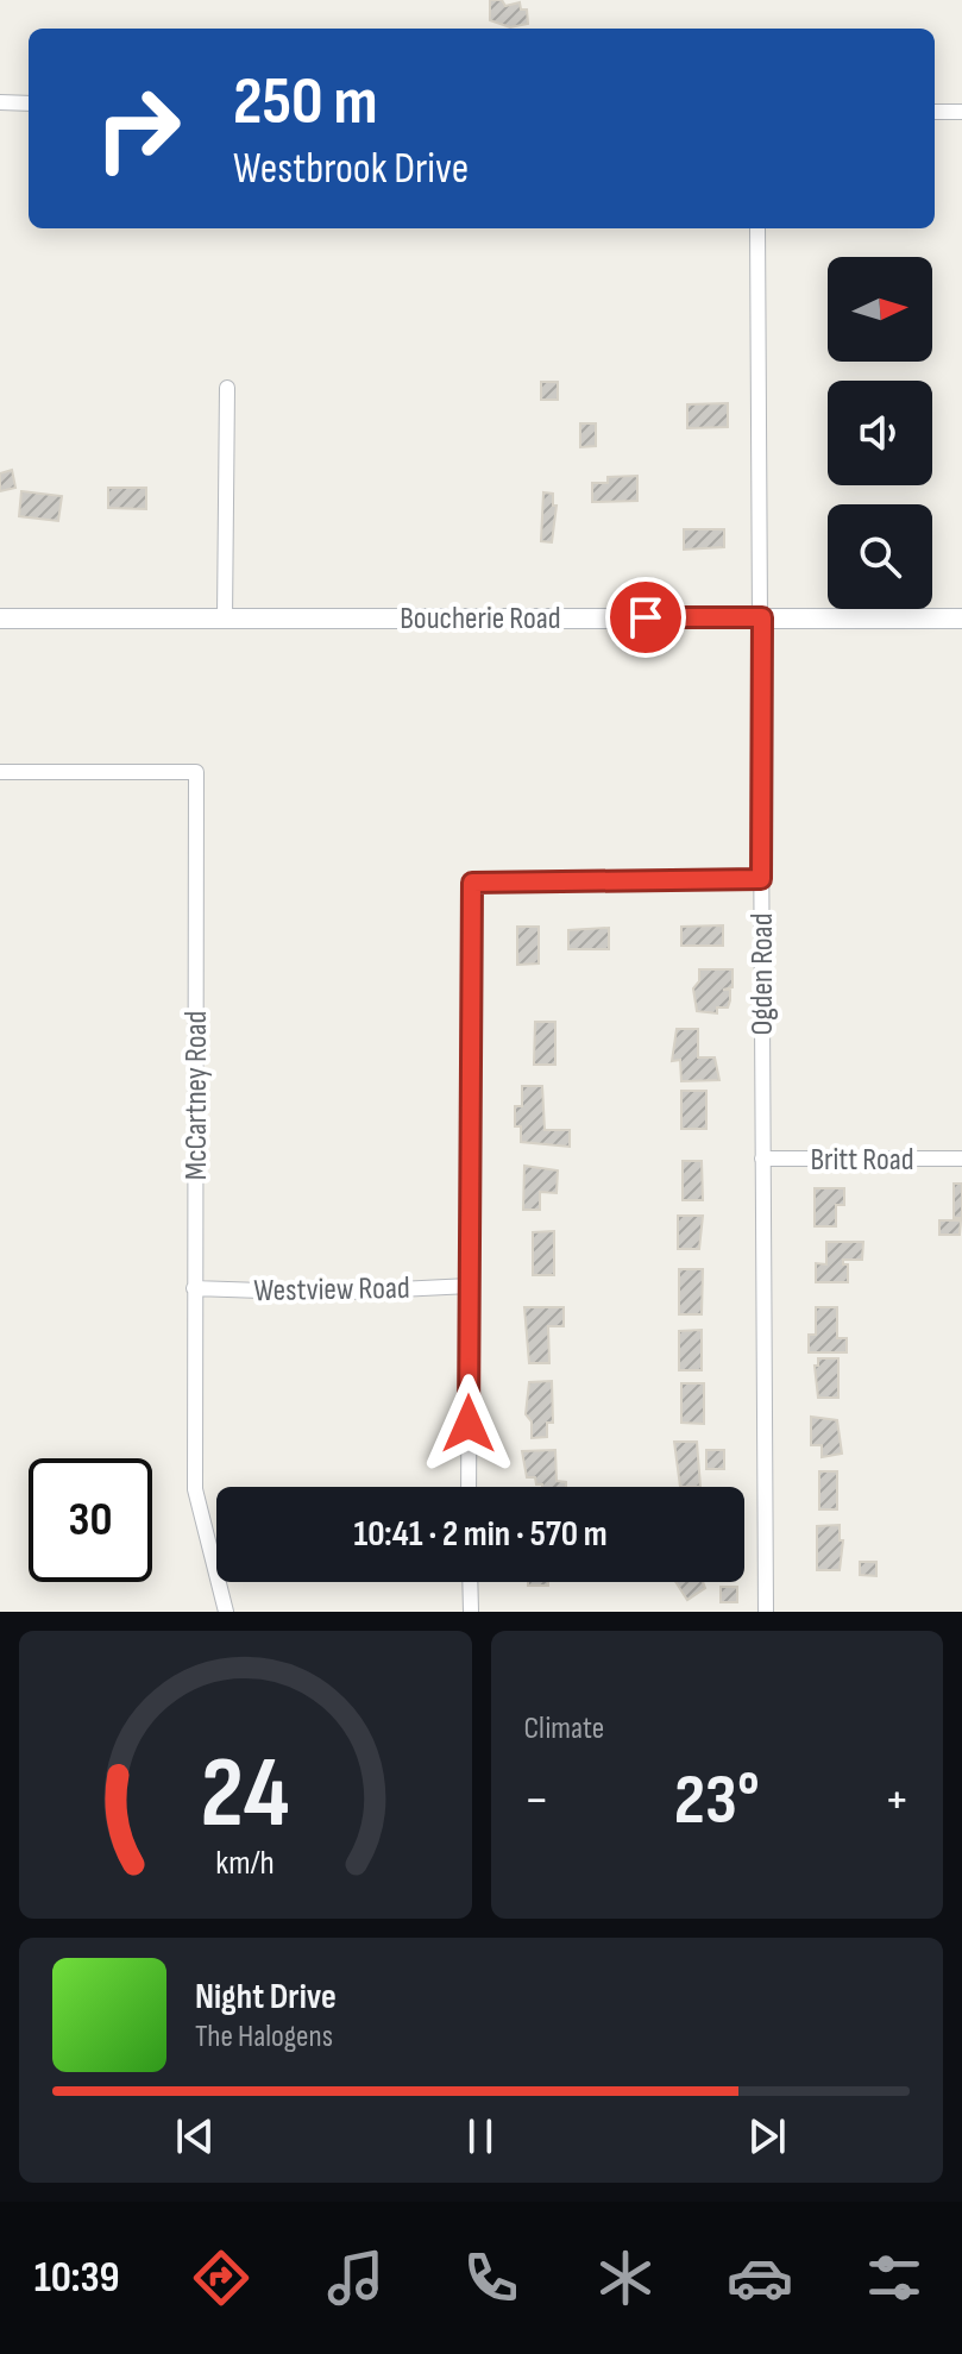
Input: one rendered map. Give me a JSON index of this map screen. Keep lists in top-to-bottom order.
{
  "streets": {
    "main road": ["Boucherie Road"],
    "street": [
      "Ogden Road",
      "McCartney Road",
      "Britt Road",
      "Westview Road"
    ]
  },
  "crossings": [
    ["Boucherie Road", "Ogden Road"],
    ["Ogden Road", "Britt Road"],
    ["McCartney Road", "Westview Road"]
  ],
  "north": "right",
  "page": {
    "turn": ["250 m", "Westbrook Drive"],
    "limit": "30",
    "trip": "10:41 · 2 min · 570 m",
    "tile": "Climate",
    "heat": ["−", "23°", "+"],
    "song": ["Night Drive", "The Halogens"],
    "tabs": "10:39",
    "gauge": ["24", "km/h"]
  }
}
